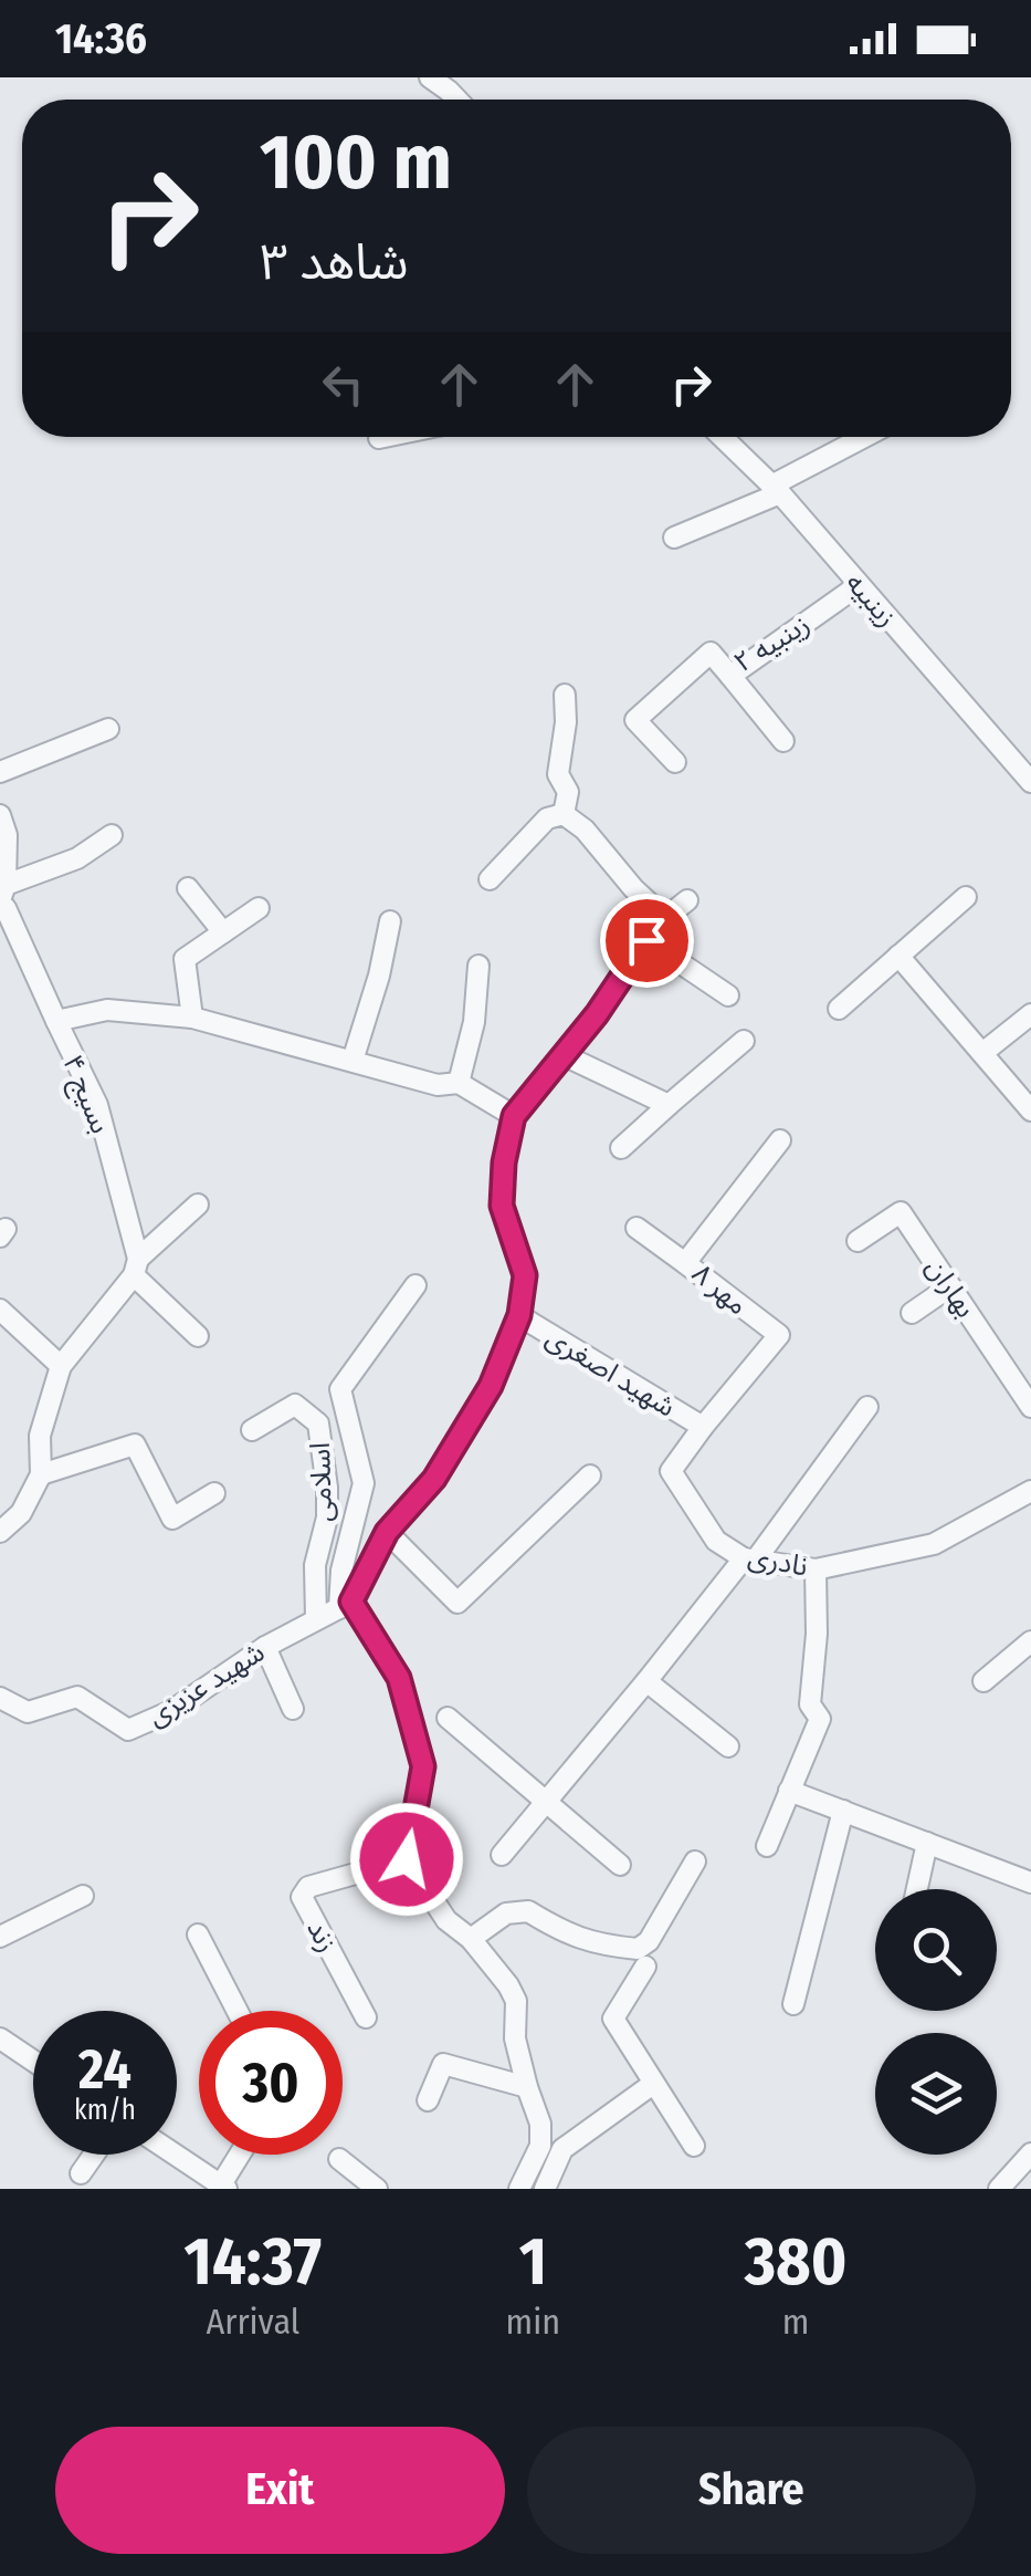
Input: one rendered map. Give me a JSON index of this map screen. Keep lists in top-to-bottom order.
{
  "streets": {
    "street": [
      "زینبیه",
      "زینبیه ۲",
      "بسیج ۴",
      "بهاران",
      "مهر ۸",
      "شهید اصغری",
      "اسلامی",
      "نادری",
      "شهید عزیزی",
      "زند"
    ]
  },
  "crossings": [
    ["زینبیه", "زینبیه ۲"],
    ["مهر ۸", "شهید اصغری"],
    ["مهر ۸", "نادری"],
    ["شهید اصغری", "نادری"],
    ["اسلامی", "شهید عزیزی"]
  ],
  "page": {
    "status": "14:36",
    "turn": ["100 m", "شاهد ۳"],
    "speed": "24 km/h",
    "limit": "30",
    "eta": [
      "14:37",
      "Arrival",
      "1",
      "min",
      "380",
      "m"
    ],
    "buttons": ["Exit", "Share"]
  }
}
